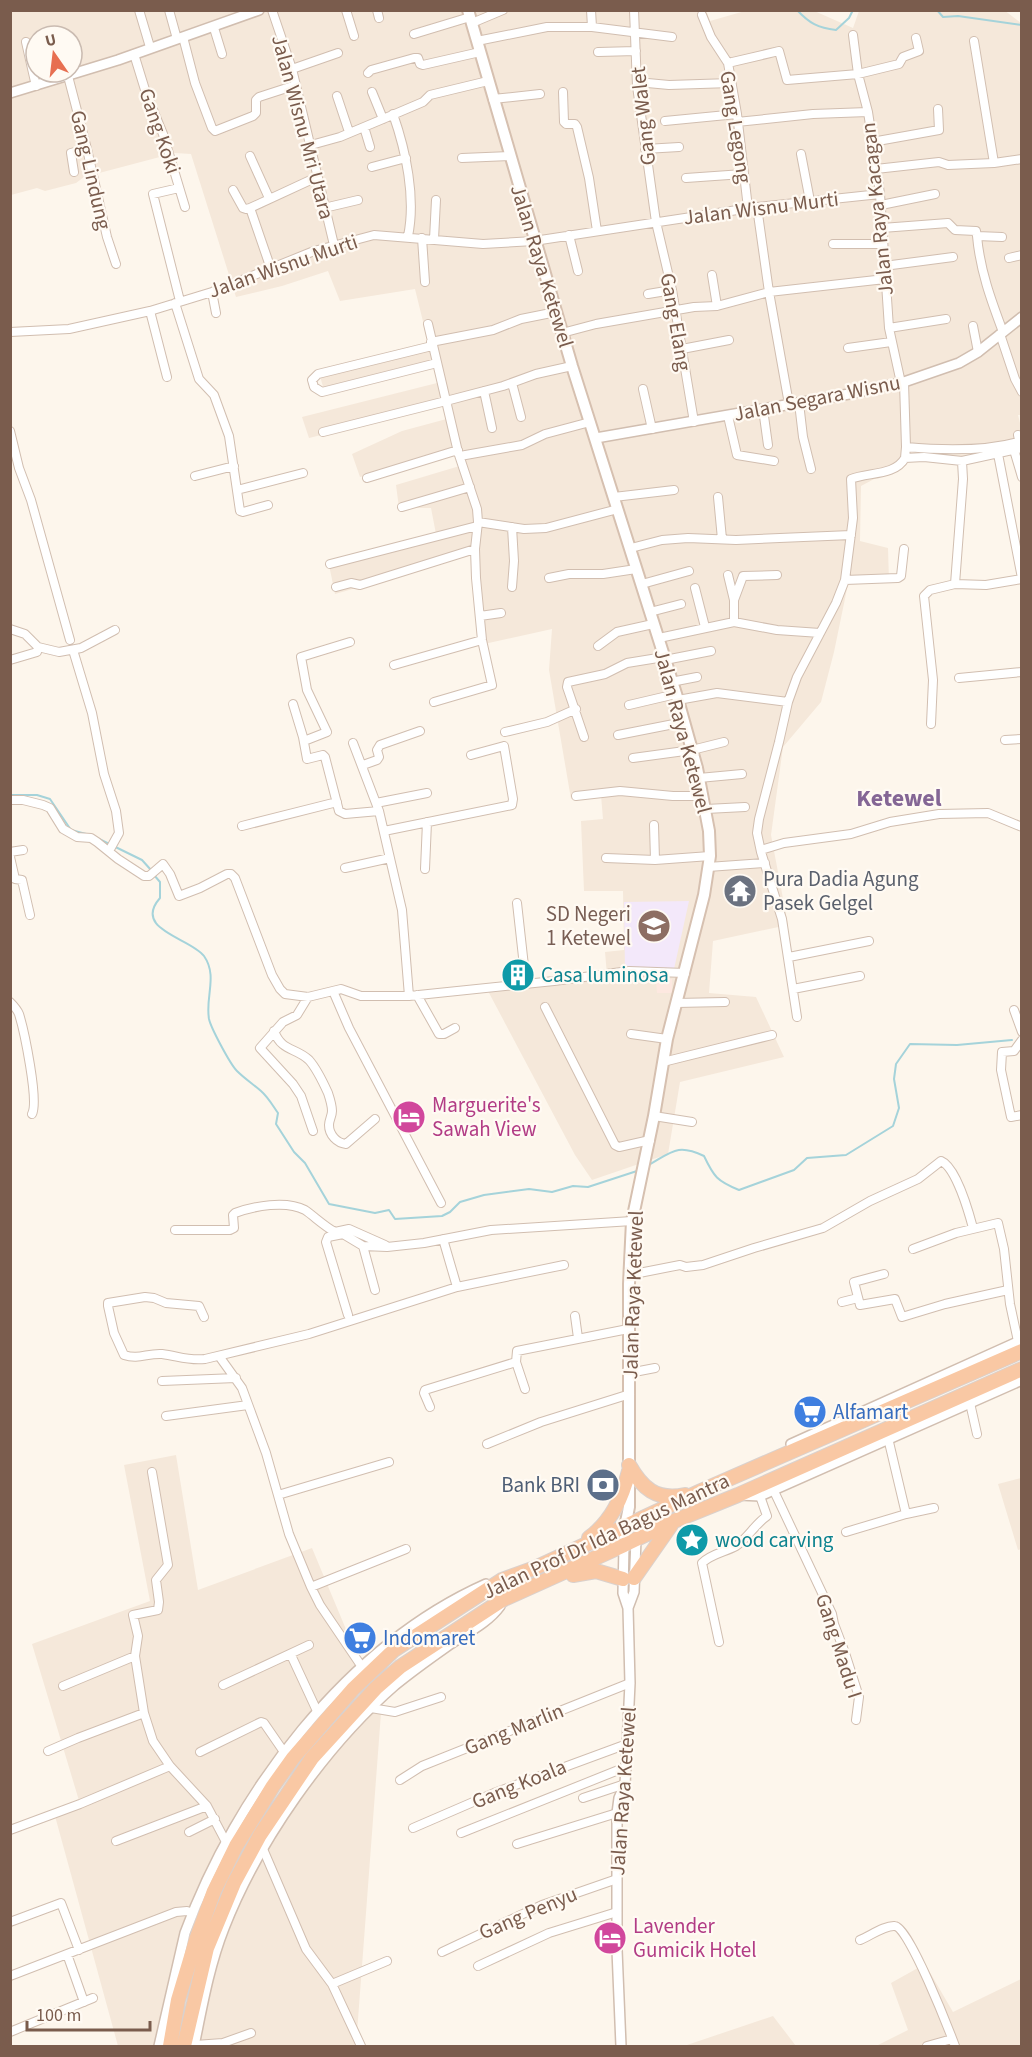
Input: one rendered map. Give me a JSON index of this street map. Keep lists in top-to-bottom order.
{
  "streets": {
    "highway": ["Jalan Prof Dr Ida Bagus Mantra"],
    "main road": ["Jalan Raya Ketewel"],
    "street": [
      "Gang Walet",
      "Jalan Wisnu Mri Utara",
      "Gang Legong",
      "Gang Koki",
      "Gang Lindung",
      "Jalan Wisnu Murti",
      "Jalan Raya Kacagan",
      "Gang Elang",
      "Jalan Segara Wisnu",
      "Gang Madu I",
      "Gang Marlin",
      "Gang Koala",
      "Gang Penyu"
    ]
  },
  "crossings": [
    ["Gang Walet", "Jalan Wisnu Murti"],
    ["Gang Walet", "Gang Elang"],
    ["Jalan Wisnu Mri Utara", "Jalan Wisnu Murti"],
    ["Gang Legong", "Jalan Wisnu Murti"],
    ["Gang Legong", "Jalan Segara Wisnu"],
    ["Jalan Wisnu Murti", "Jalan Raya Kacagan"],
    ["Jalan Wisnu Murti", "Jalan Raya Ketewel"],
    ["Jalan Wisnu Murti", "Gang Elang"],
    ["Jalan Raya Kacagan", "Jalan Segara Wisnu"],
    ["Jalan Raya Ketewel", "Jalan Segara Wisnu"],
    ["Jalan Raya Ketewel", "Jalan Prof Dr Ida Bagus Mantra"],
    ["Jalan Raya Ketewel", "Gang Marlin"],
    ["Jalan Raya Ketewel", "Gang Koala"],
    ["Jalan Raya Ketewel", "Gang Penyu"],
    ["Gang Elang", "Jalan Segara Wisnu"]
  ],
  "districts": ["Ketewel"],
  "places": {
    "temple": ["Pura Dadia Agung Pasek Gelgel"],
    "school or university": ["SD Negeri 1 Ketewel"],
    "building": ["Casa luminosa"],
    "hotel": ["Marguerite's Sawah View", "Lavender Gumicik Hotel"],
    "supermarket": ["Alfamart", "Indomaret"],
    "bank": ["Bank BRI"],
    "place": ["wood carving"]
  },
  "scale_bar": "100 m",
  "north": "top"
}
